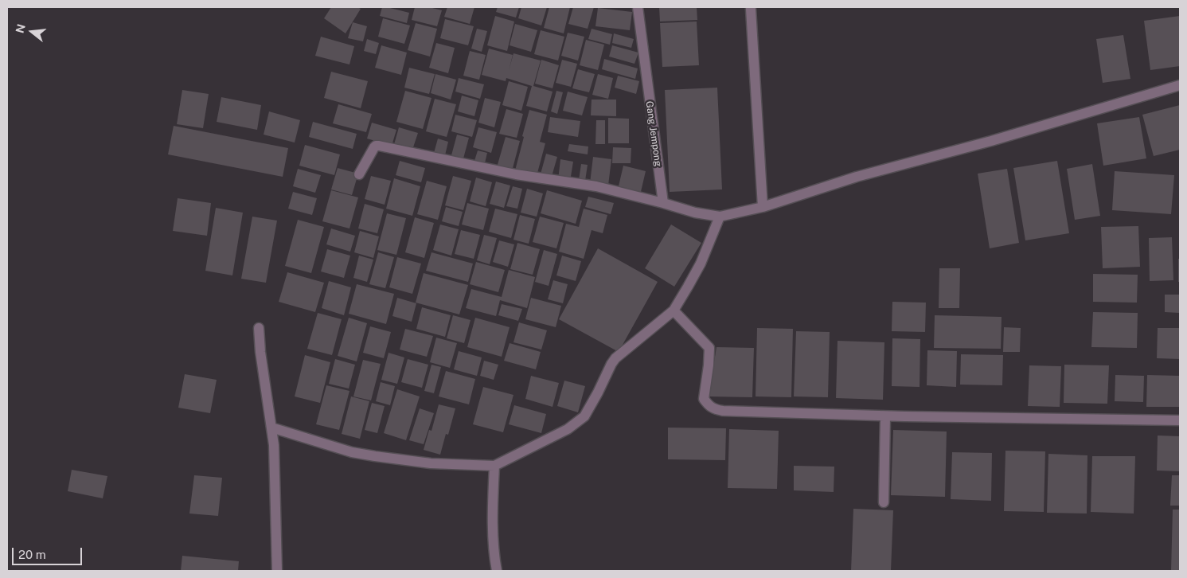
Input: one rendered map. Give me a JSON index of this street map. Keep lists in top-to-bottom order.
{
  "streets": {
    "street": ["Gang Jempong"]
  },
  "scale_bar": "20 m",
  "north": "left"
}
